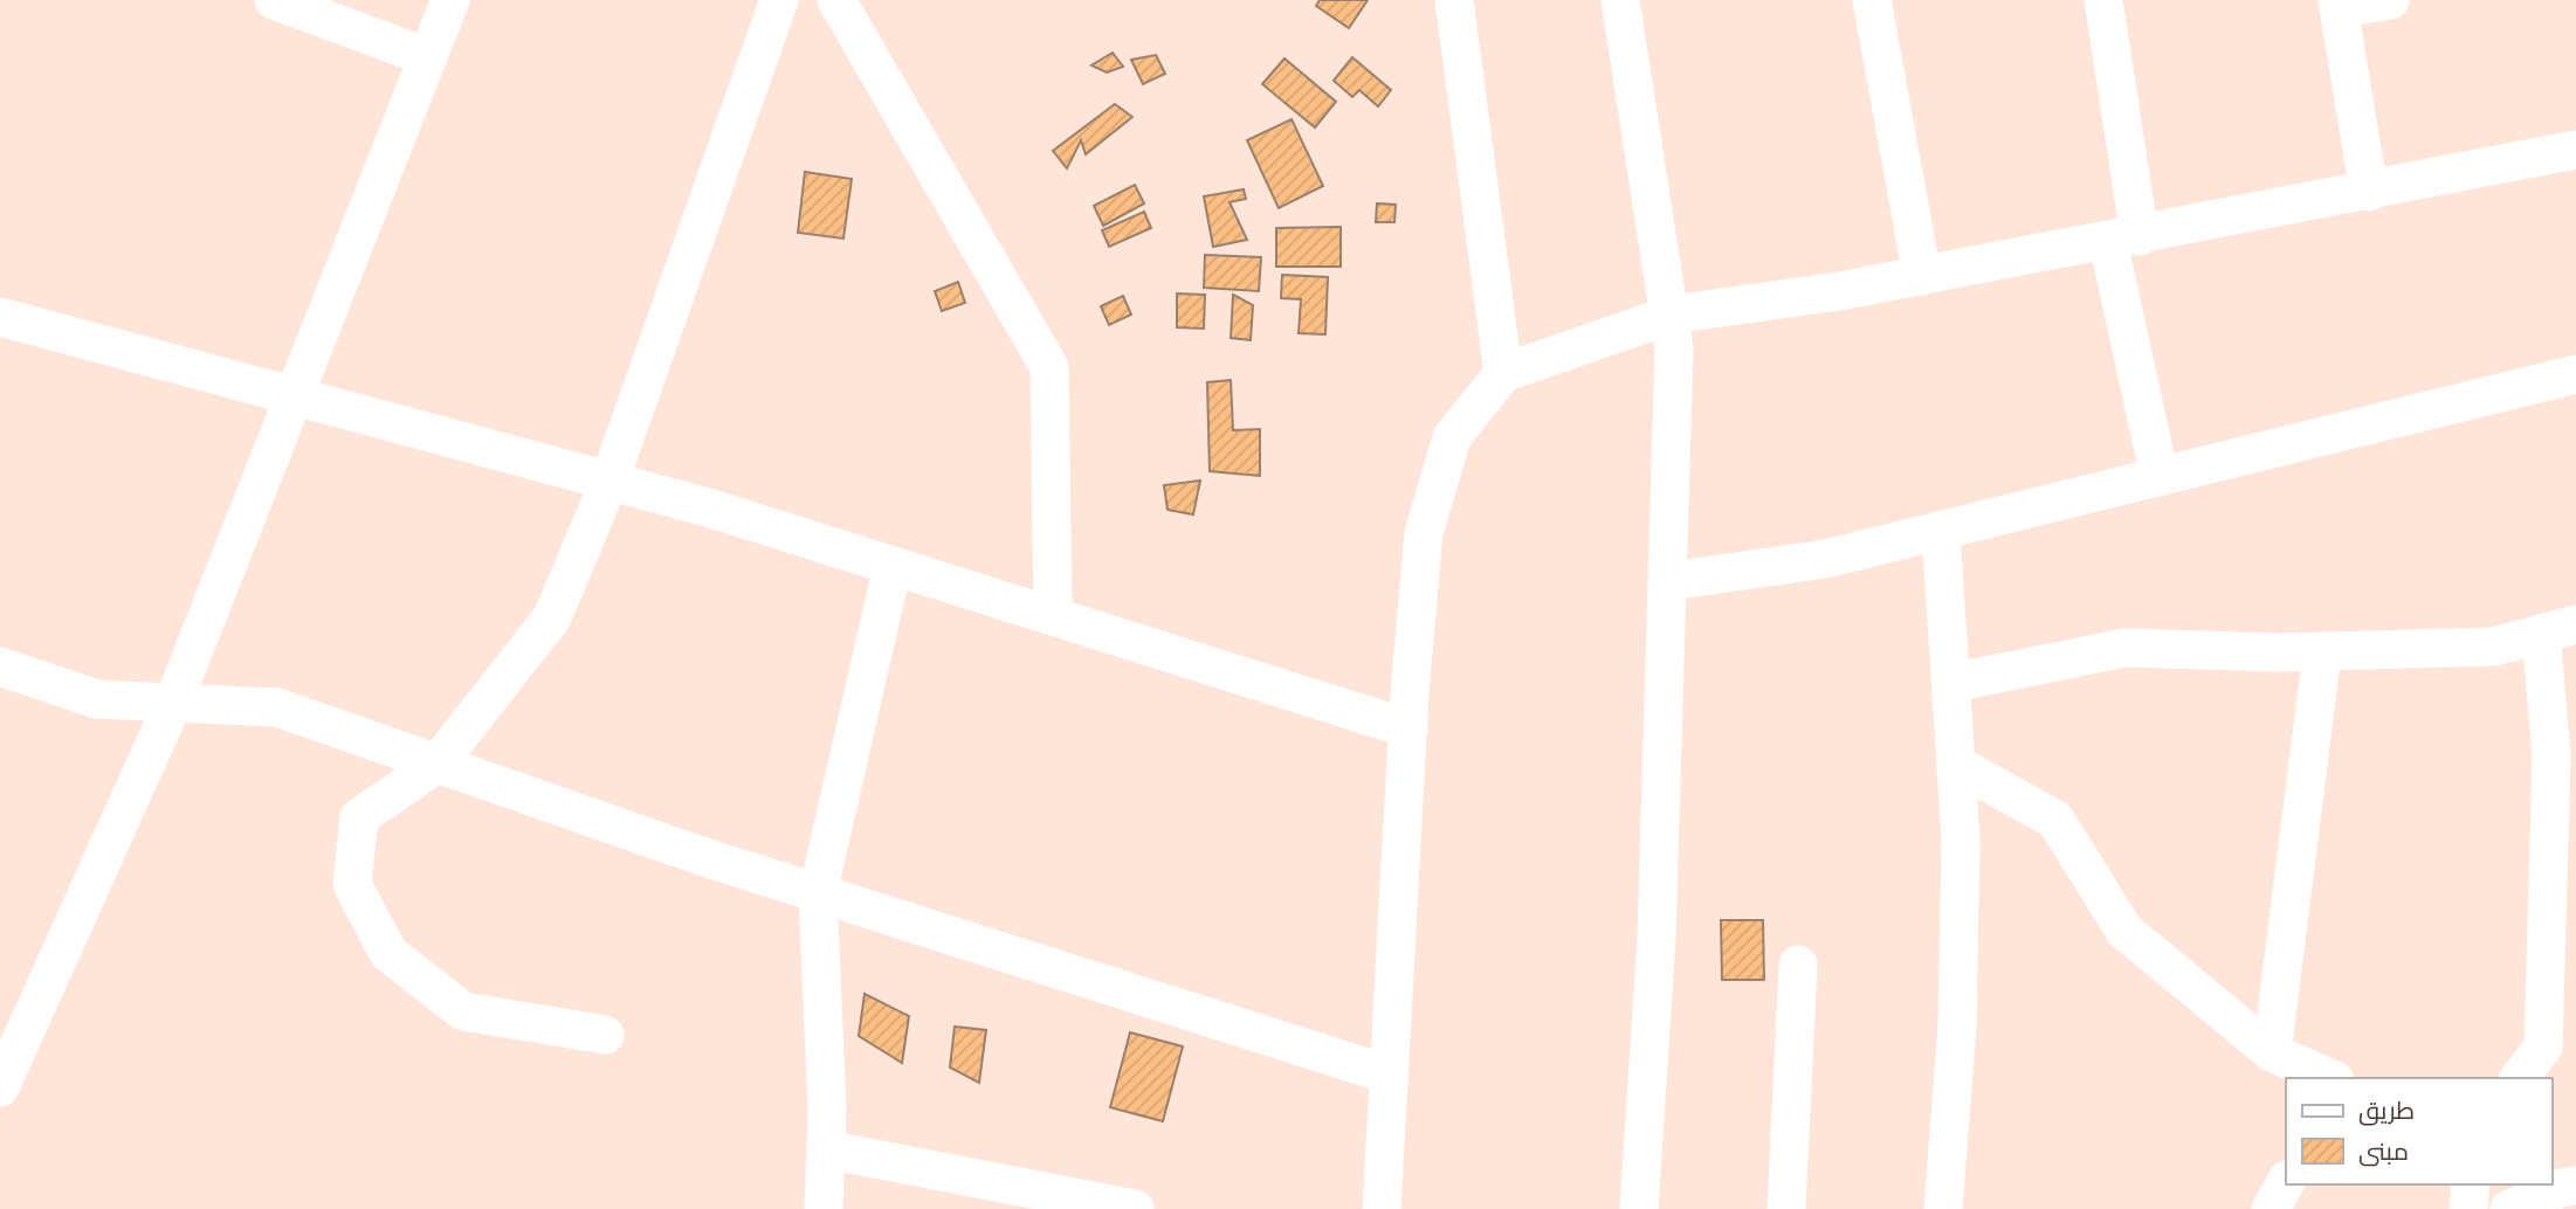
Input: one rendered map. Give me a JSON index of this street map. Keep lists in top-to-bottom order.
{
  "legend": ["طريق", "مبنى"]
}
